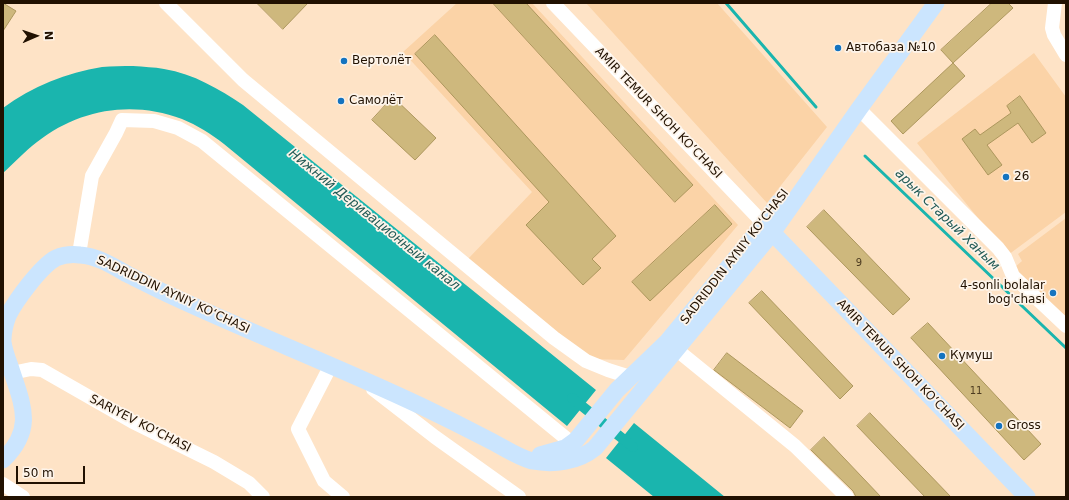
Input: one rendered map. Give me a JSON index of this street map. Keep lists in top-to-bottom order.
{
  "streets": {
    "main road": ["AMIR TEMUR SHOH KO‘CHASI", "SADRIDDIN AYNIY KO‘CHASI"],
    "street": ["SARIYEV KO‘CHASI"]
  },
  "crossings": [
    ["AMIR TEMUR SHOH KO‘CHASI", "SADRIDDIN AYNIY KO‘CHASI"],
    ["SADRIDDIN AYNIY KO‘CHASI", "SARIYEV KO‘CHASI"]
  ],
  "water": ["Нижний Деривационный канал", "арык Старый Ханым"],
  "places": [
    "Автобаза №10",
    "Вертолёт",
    "Самолёт",
    "26",
    "4-sonli bolalar bog'chasi",
    "Кумуш",
    "Gross"
  ],
  "house_numbers": ["9", "11"],
  "scale_bar": "50 m",
  "north": "right"
}
